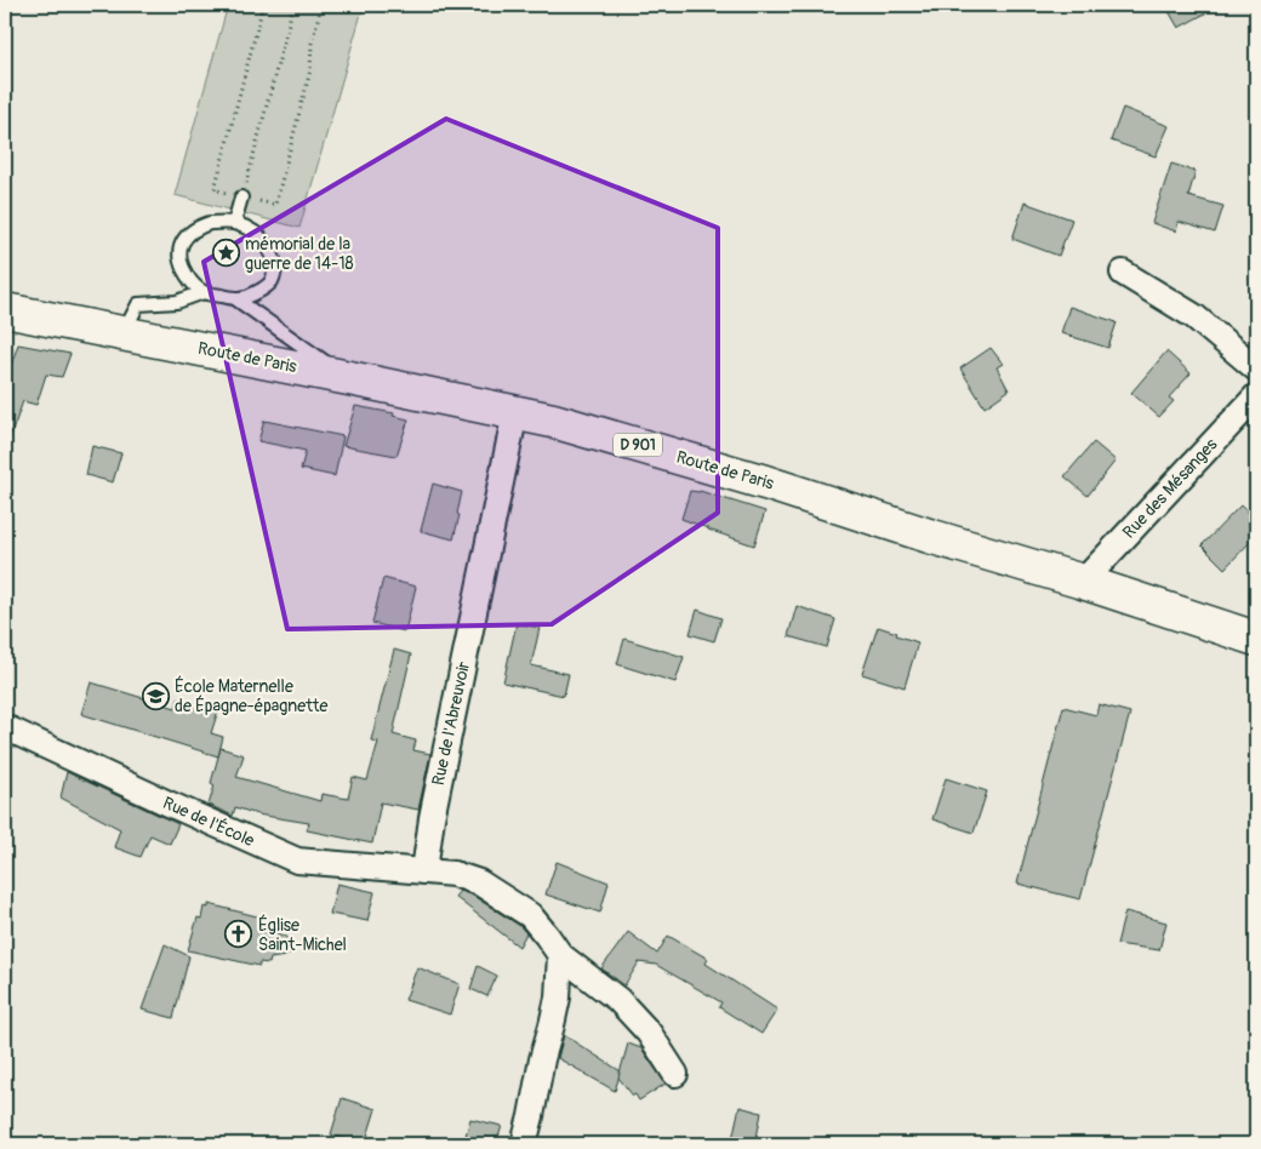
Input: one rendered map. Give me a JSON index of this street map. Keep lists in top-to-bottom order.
{
  "streets": {
    "main road": ["Route de Paris", "D 901"],
    "street": ["Rue des Mésanges", "Rue de l'Abreuvoir", "Rue de l'École"]
  },
  "crossings": [
    ["Route de Paris", "Rue des Mésanges"],
    ["Route de Paris", "Rue de l'Abreuvoir"],
    ["Rue de l'Abreuvoir", "Rue de l'École"]
  ],
  "places": {
    "place": ["mémorial de la guerre de 14-18"],
    "school or university": ["École Maternelle de Épagne-épagnette"],
    "church": ["Église Saint-Michel"]
  }
}
